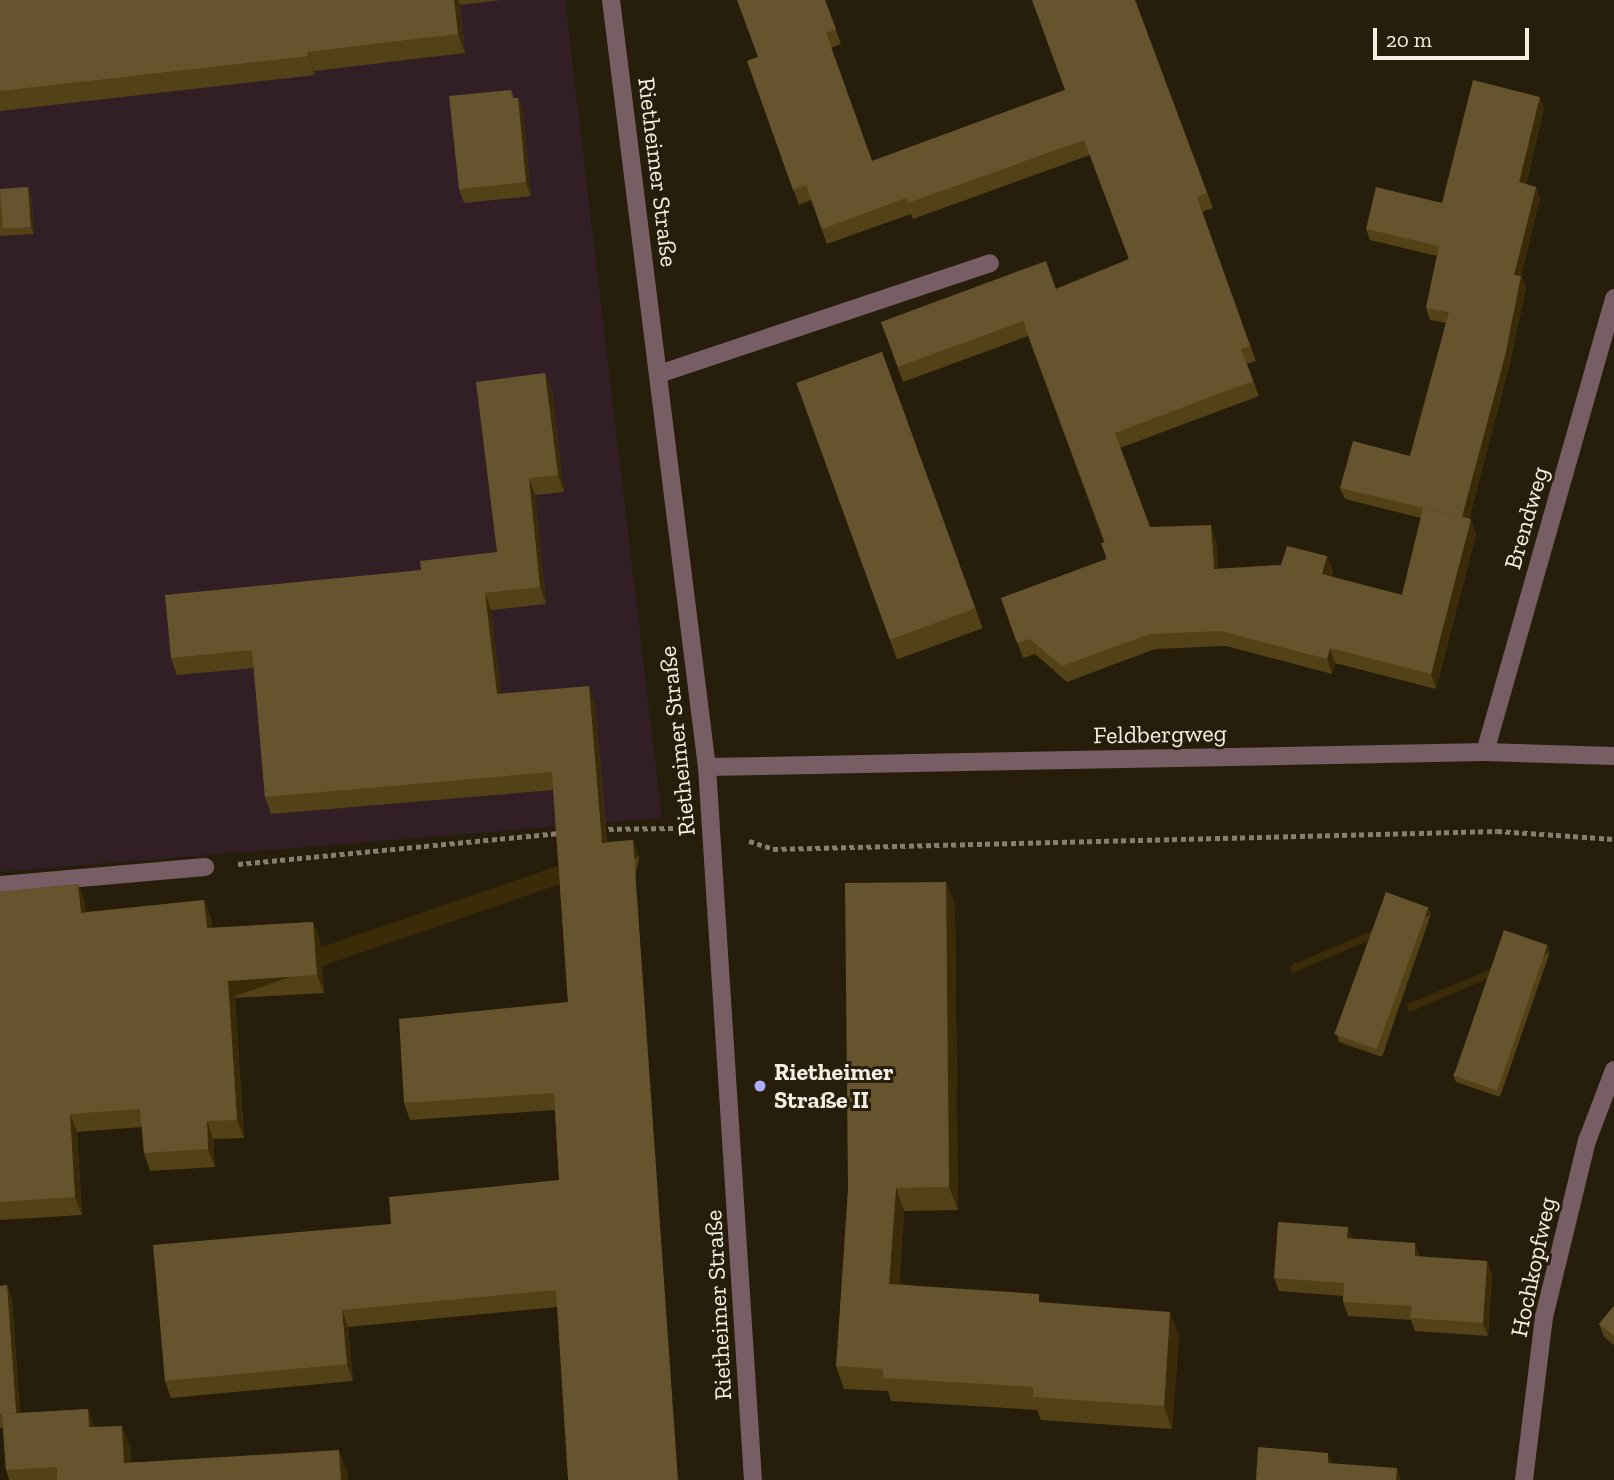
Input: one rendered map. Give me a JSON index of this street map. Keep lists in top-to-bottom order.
{
  "streets": {
    "street": [
      "Rietheimer Straße",
      "Brendweg",
      "Feldbergweg",
      "Hochkopfweg"
    ]
  },
  "crossings": [
    ["Rietheimer Straße", "Feldbergweg"],
    ["Brendweg", "Feldbergweg"]
  ],
  "places": ["Rietheimer Straße II"],
  "scale_bar": "20 m"
}
